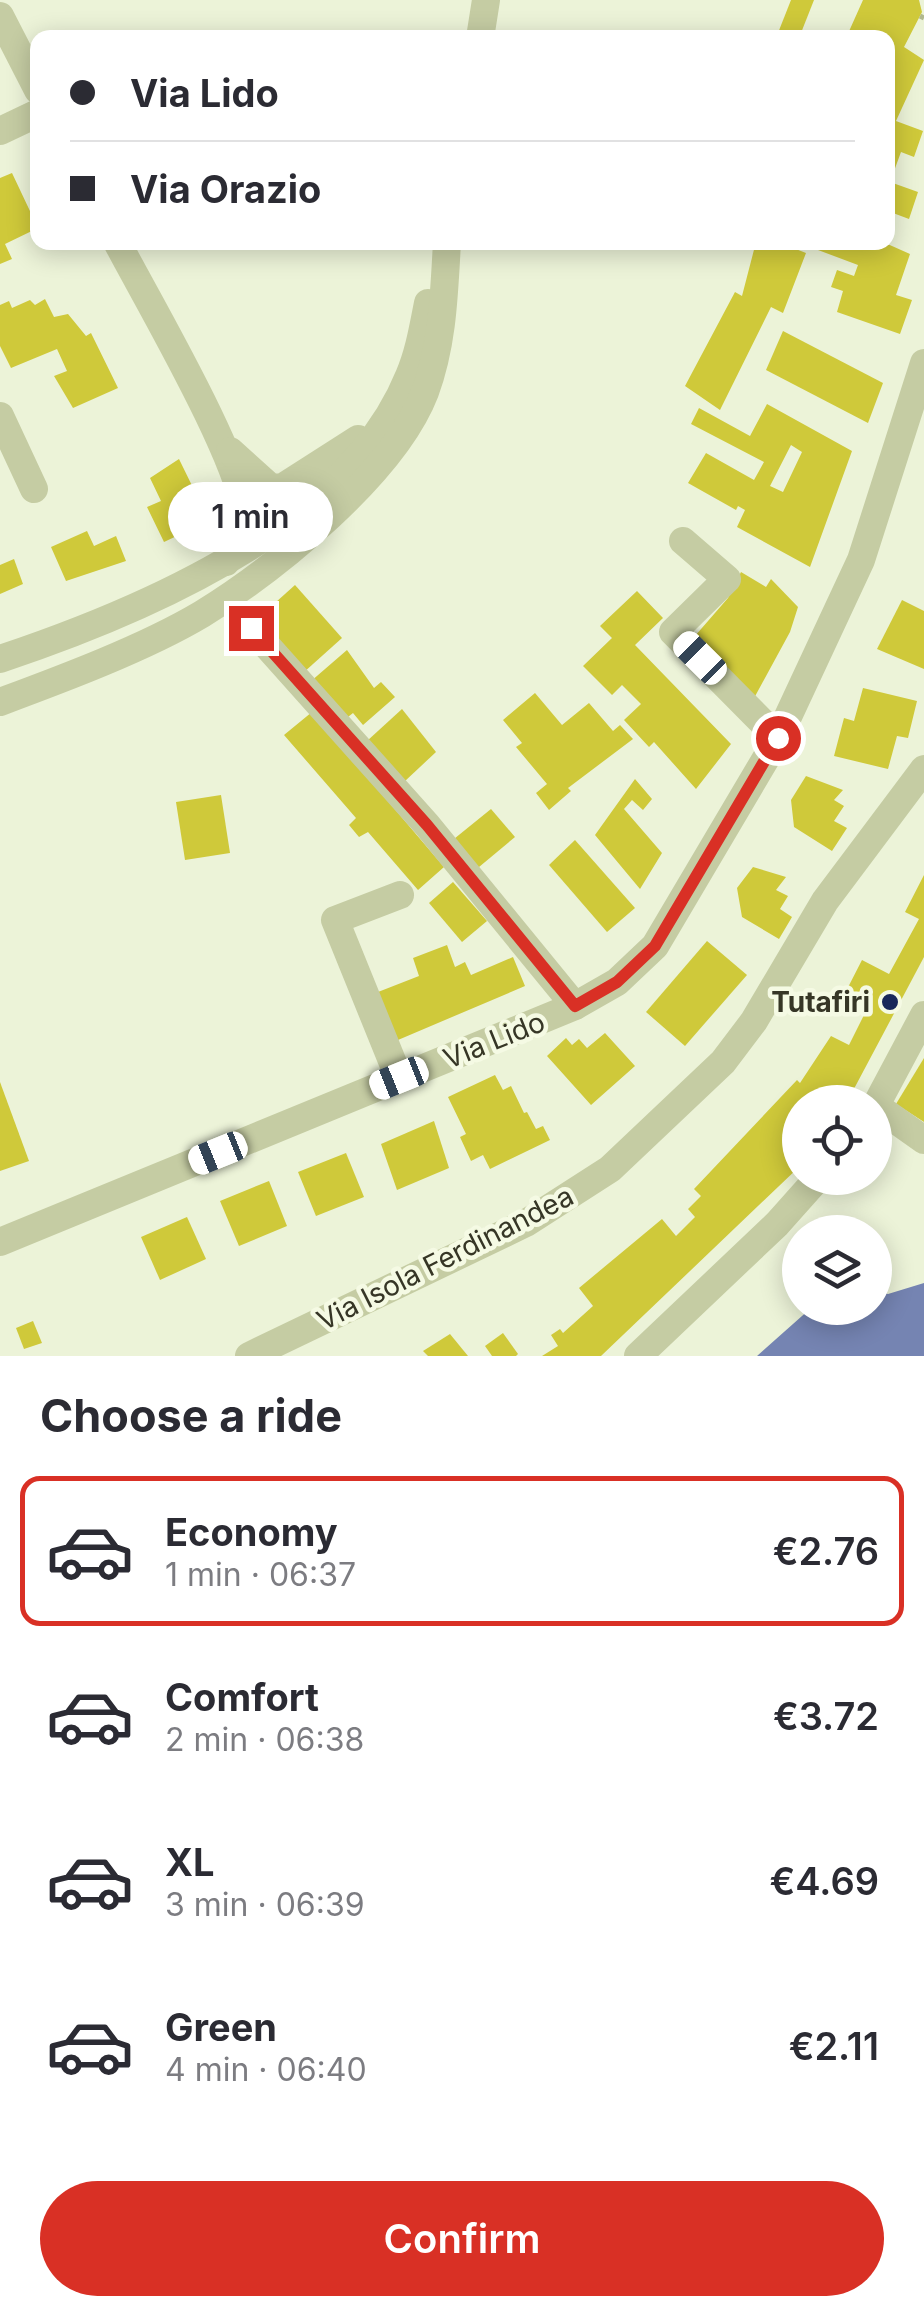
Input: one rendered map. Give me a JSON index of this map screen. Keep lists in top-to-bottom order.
{
  "streets": {
    "street": ["Via Lido", "Via Isola Ferdinandea"]
  },
  "places": ["Tutafiri"],
  "page": {
    "banner": ["Via Lido", "Via Orazio"],
    "bubble": "1 min",
    "heading": "Choose a ride",
    "list": [
      {
        "name": "Economy",
        "note": "1 min · 06:37",
        "value": "€2.76"
      },
      {
        "name": "Comfort",
        "note": "2 min · 06:38",
        "value": "€3.72"
      },
      {
        "name": "XL",
        "note": "3 min · 06:39",
        "value": "€4.69"
      },
      {
        "name": "Green",
        "note": "4 min · 06:40",
        "value": "€2.11"
      }
    ],
    "buttons": "Confirm"
  }
}
